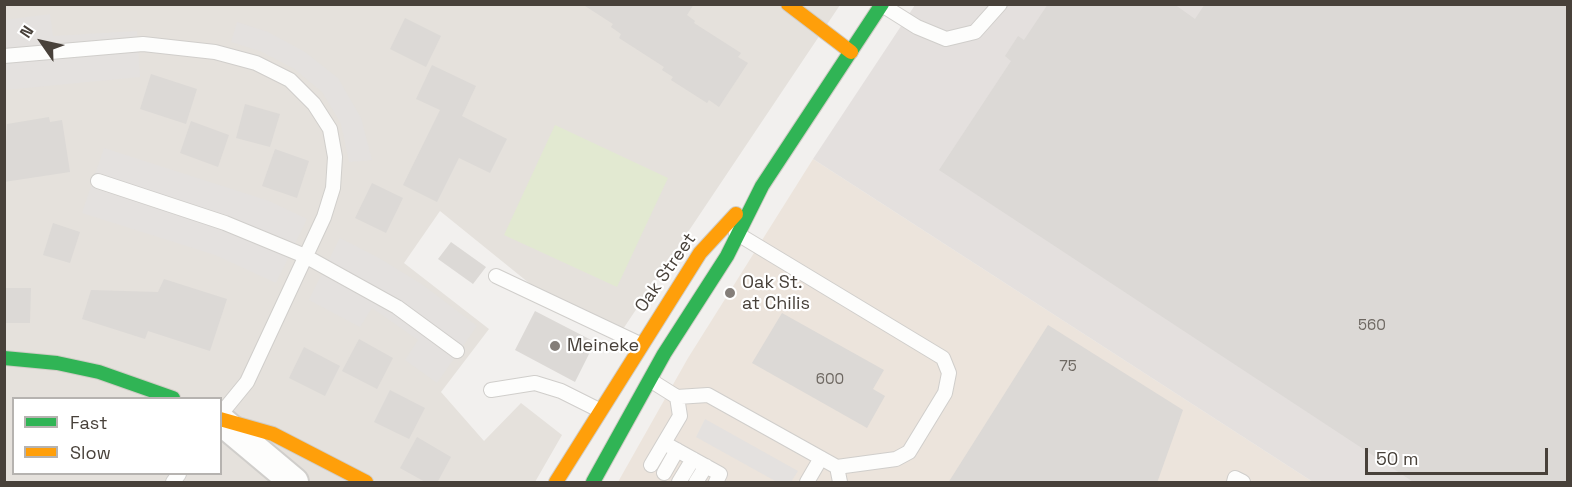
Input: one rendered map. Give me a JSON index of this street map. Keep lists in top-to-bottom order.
{
  "streets": {
    "main road": ["Oak Street"]
  },
  "places": ["Oak St. at Chilis", "Meineke"],
  "house_numbers": ["560", "75", "600"],
  "legend": ["Fast", "Slow"],
  "scale_bar": "50 m",
  "north": "top left"
}
